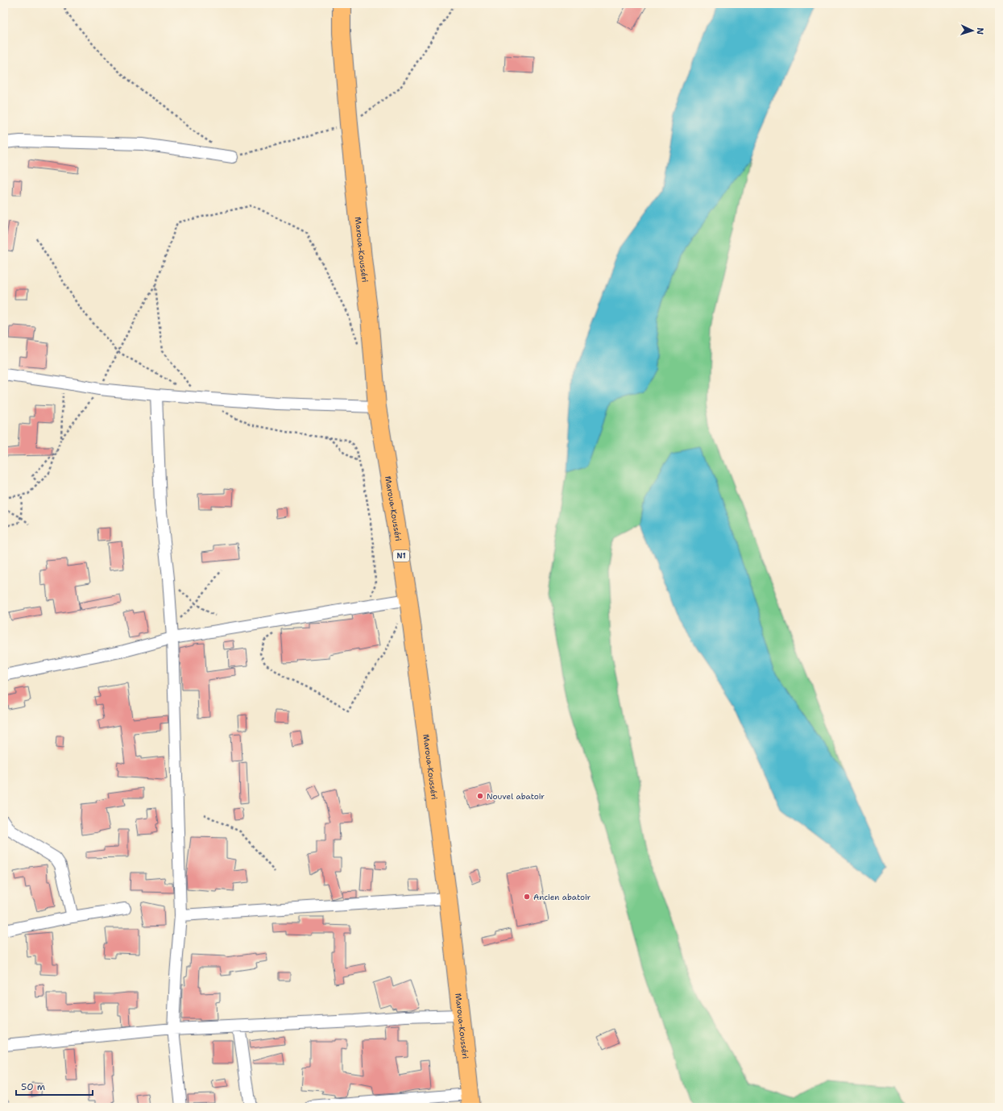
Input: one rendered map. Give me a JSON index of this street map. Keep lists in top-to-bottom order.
{
  "streets": {
    "highway": ["Maroua-Kousséri", "N1"]
  },
  "places": ["Nouvel abatoir", "Ancien abatoir"],
  "scale_bar": "50 m",
  "north": "right"
}
